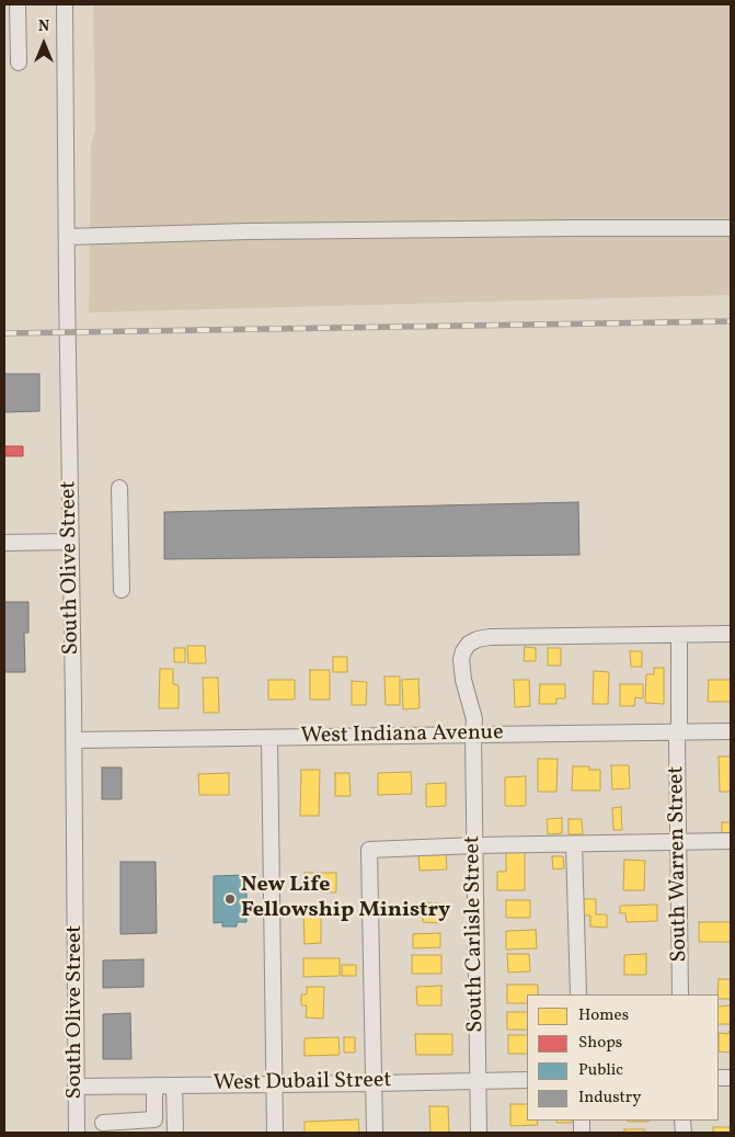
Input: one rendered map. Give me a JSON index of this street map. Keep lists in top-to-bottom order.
{
  "streets": {
    "street": [
      "South Olive Street",
      "West Indiana Avenue",
      "South Warren Street",
      "South Carlisle Street",
      "West Dubail Street"
    ]
  },
  "crossings": [
    ["South Olive Street", "West Indiana Avenue"],
    ["South Olive Street", "West Dubail Street"],
    ["West Indiana Avenue", "South Warren Street"],
    ["West Indiana Avenue", "South Carlisle Street"],
    ["South Warren Street", "South Carlisle Street"],
    ["South Carlisle Street", "West Dubail Street"]
  ],
  "places": ["New Life Fellowship Ministry"],
  "legend": [
    "Homes",
    "Shops",
    "Public",
    "Industry"
  ],
  "north": "top"
}
